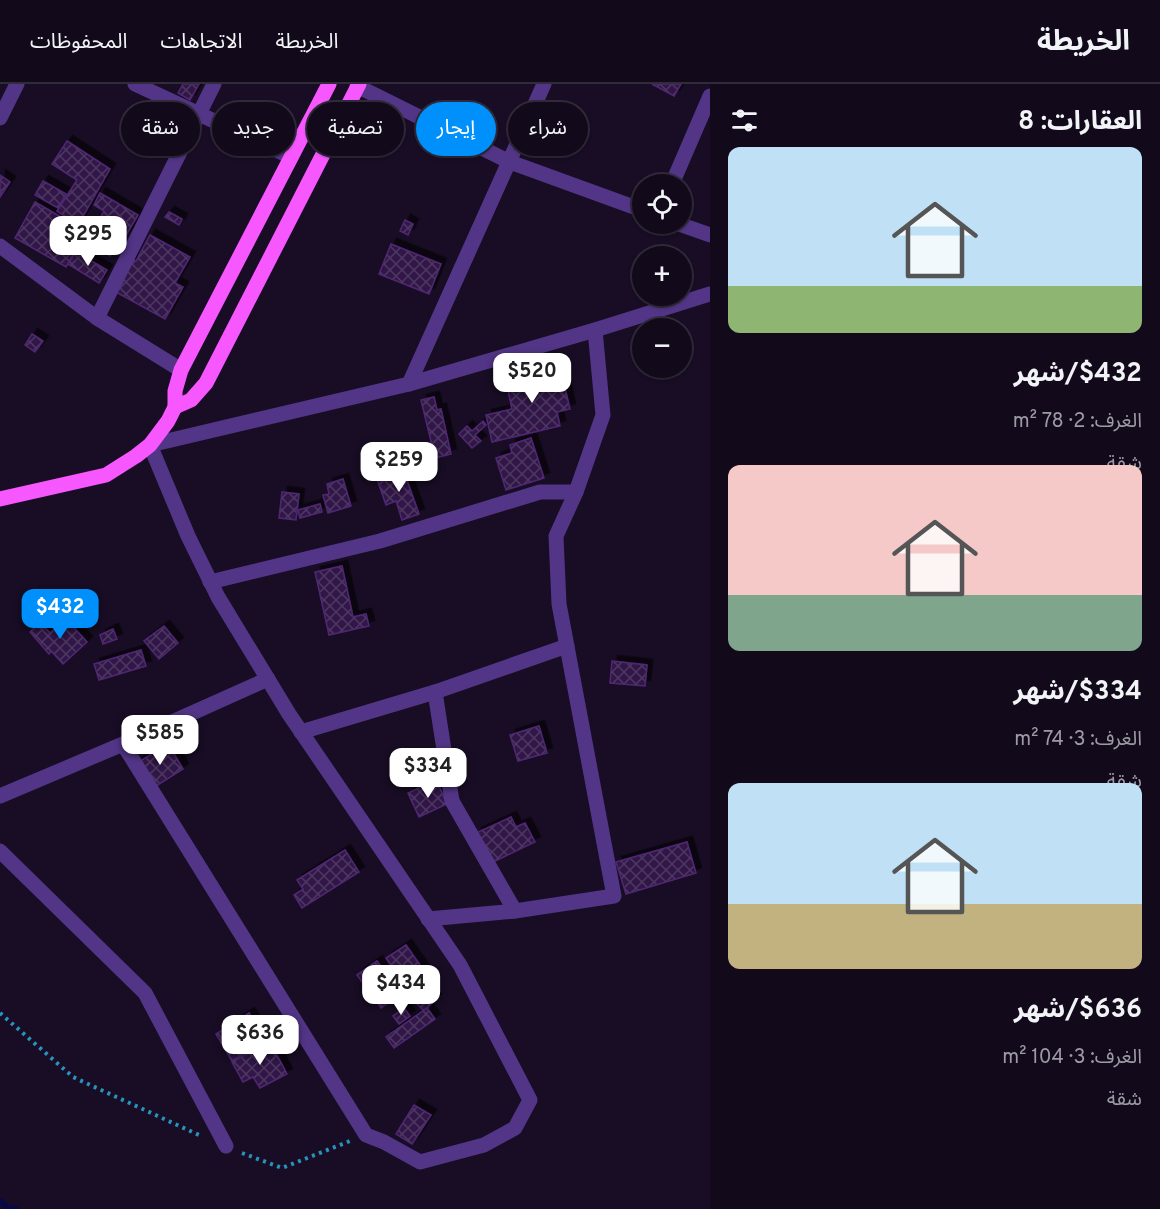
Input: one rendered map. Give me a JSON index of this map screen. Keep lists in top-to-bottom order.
{
  "page": {
    "header": "الخريطة",
    "nav": ["الخريطة", "الاتجاهات", "المحفوظات"],
    "heading": "العقارات: 8",
    "chip": [
      "شراء",
      "إيجار",
      "تصفية",
      "جديد",
      "شقة"
    ],
    "list": [
      {
        "name": "$432/شهر",
        "note": "الغرف: 2 · 78 m² · شقة"
      },
      {
        "name": "$334/شهر",
        "note": "الغرف: 3 · 74 m² · شقة"
      },
      {
        "name": "$636/شهر",
        "note": "الغرف: 3 · 104 m² · شقة"
      }
    ],
    "map_buttons": ["+", "−"],
    "price": [
      "$295",
      "$520",
      "$259",
      "$432",
      "$585",
      "$334",
      "$434",
      "$636"
    ]
  }
}
